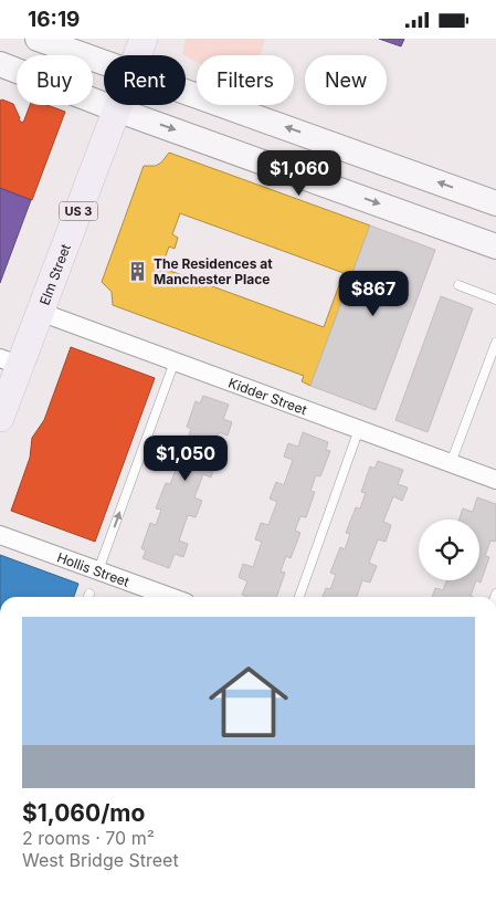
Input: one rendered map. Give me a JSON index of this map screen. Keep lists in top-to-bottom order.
{
  "streets": {
    "main road": ["US 3", "Elm Street"],
    "street": ["Kidder Street", "Hollis Street"]
  },
  "crossings": [
    ["Elm Street", "Kidder Street"]
  ],
  "places": {
    "building": ["The Residences at Manchester Place"]
  },
  "page": {
    "status": "16:19",
    "chip": [
      "Buy",
      "Rent",
      "Filters",
      "New"
    ],
    "price": ["$1,060", "$867", "$1,050"],
    "list": [
      {
        "name": "$1,060/mo",
        "note": "2 rooms · 70 m² · West Bridge Street"
      }
    ]
  }
}
